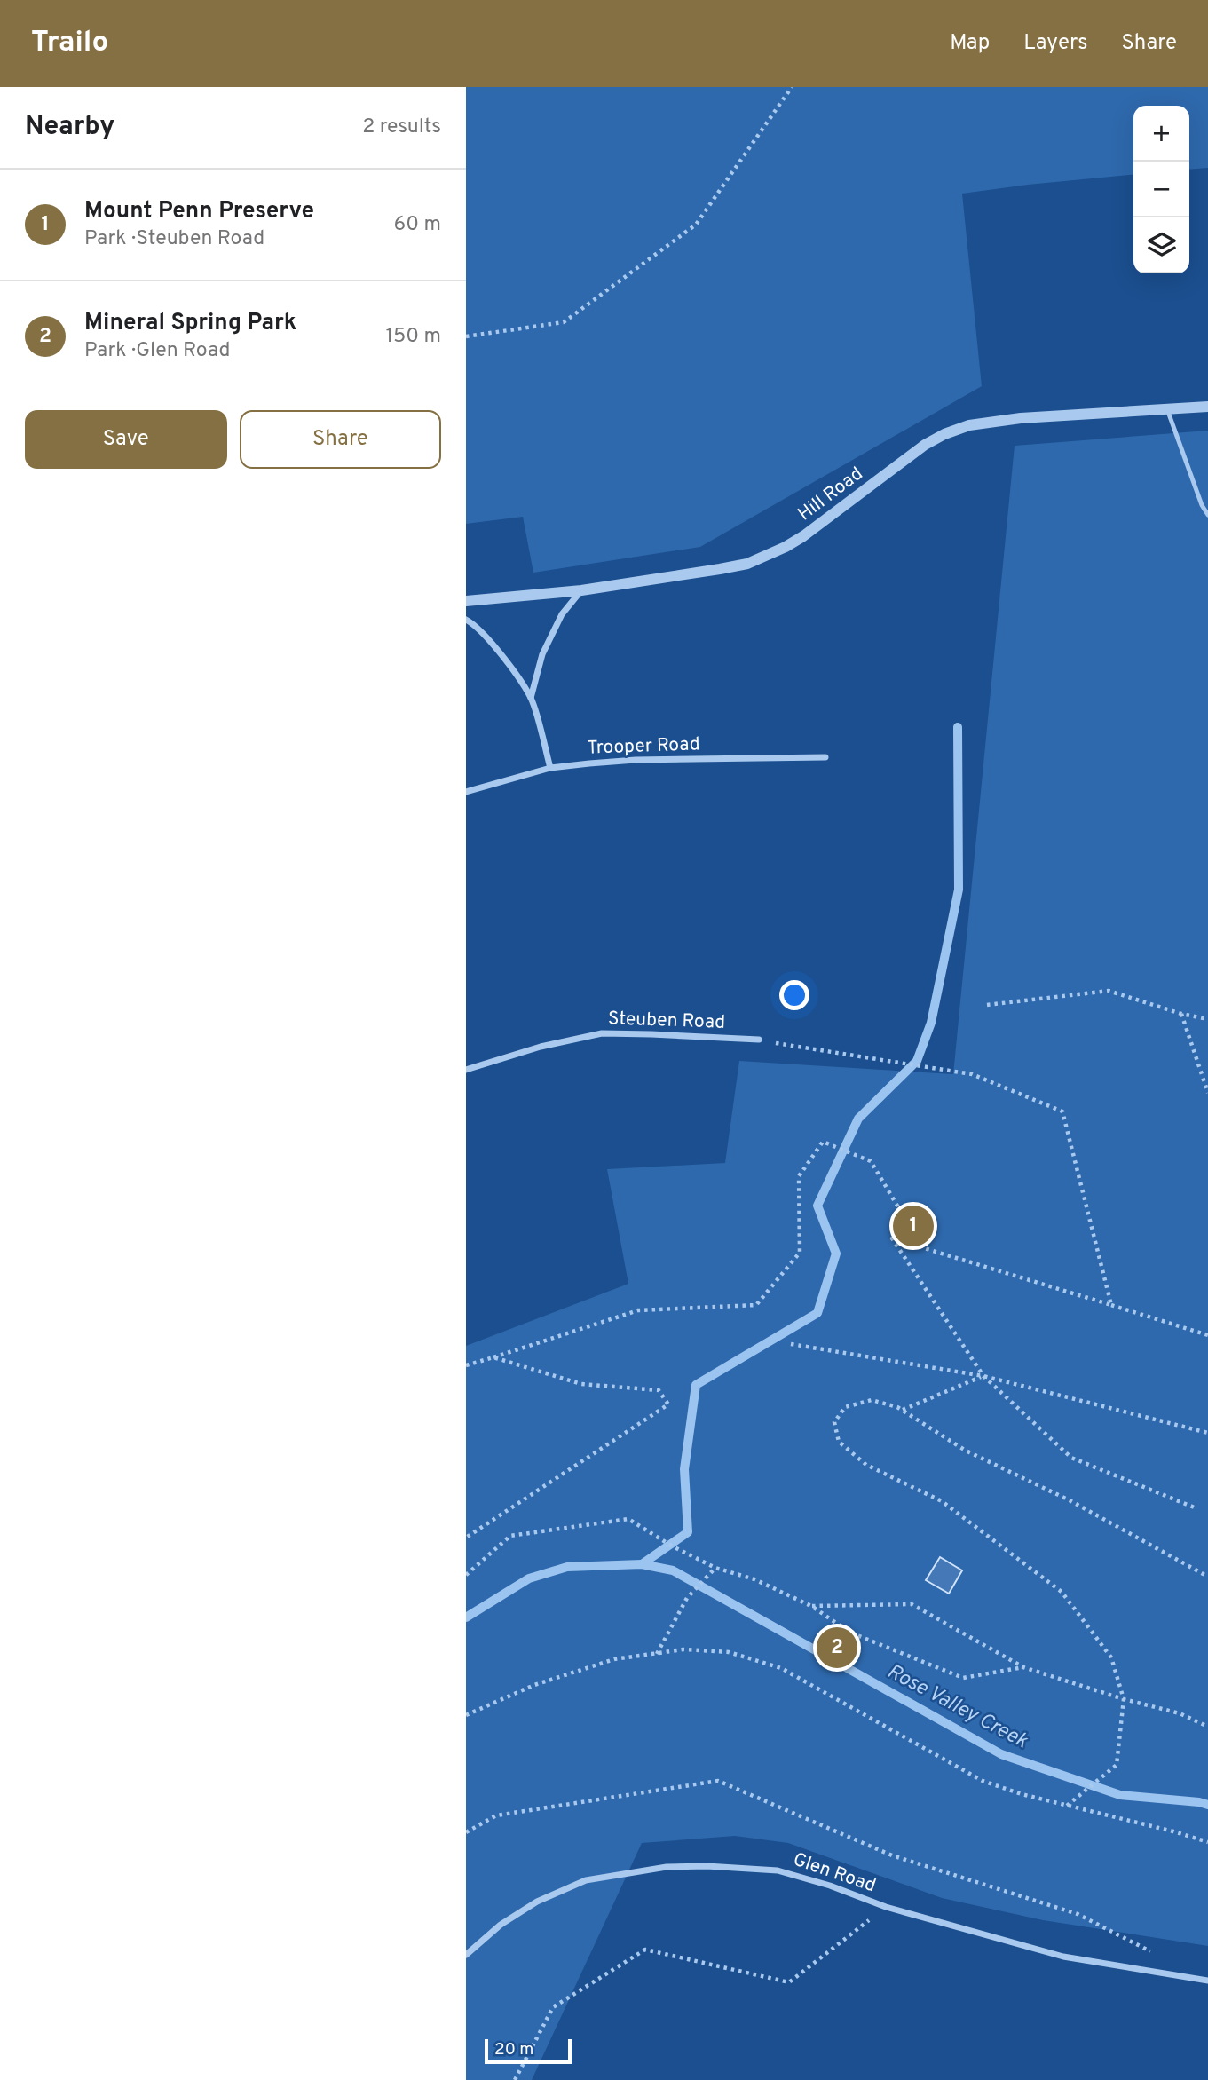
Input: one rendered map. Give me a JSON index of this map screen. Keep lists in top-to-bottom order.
{
  "streets": {
    "street": [
      "Hill Road",
      "Trooper Road",
      "Steuben Road",
      "Glen Road"
    ]
  },
  "water": ["Rose Valley Creek"],
  "scale_bar": "20 m",
  "page": {
    "header": "Trailo",
    "nav": ["Map", "Layers", "Share"],
    "heading": ["Nearby", "2 results"],
    "map_buttons": ["+", "−"],
    "list": [
      {
        "mark": "1",
        "name": "Mount Penn Preserve",
        "note": "Park · Steuben Road",
        "value": "60 m"
      },
      {
        "mark": "2",
        "name": "Mineral Spring Park",
        "note": "Park · Glen Road",
        "value": "150 m"
      }
    ],
    "buttons": ["Save", "Share"],
    "pins": ["1", "2"],
    "scale": "20 m"
  }
}
